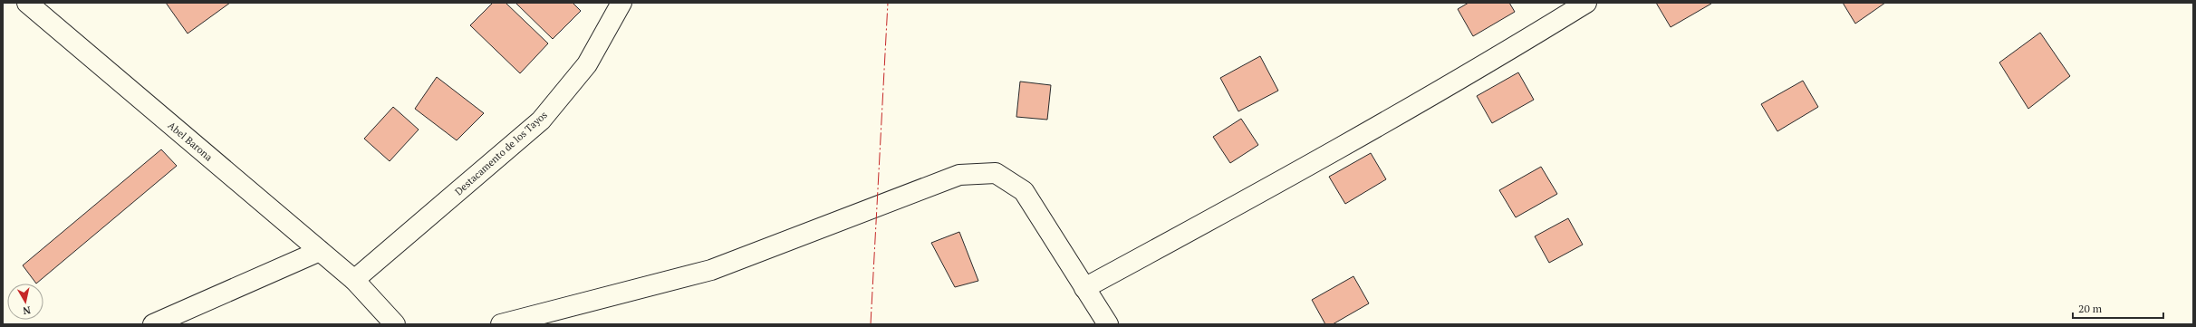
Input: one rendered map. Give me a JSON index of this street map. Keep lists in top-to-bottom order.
{
  "streets": {
    "street": ["Abel Barona", "Destacamento de los Tayos"]
  },
  "crossings": [
    ["Abel Barona", "Destacamento de los Tayos"]
  ],
  "scale_bar": "20 m",
  "north": "bottom"
}
